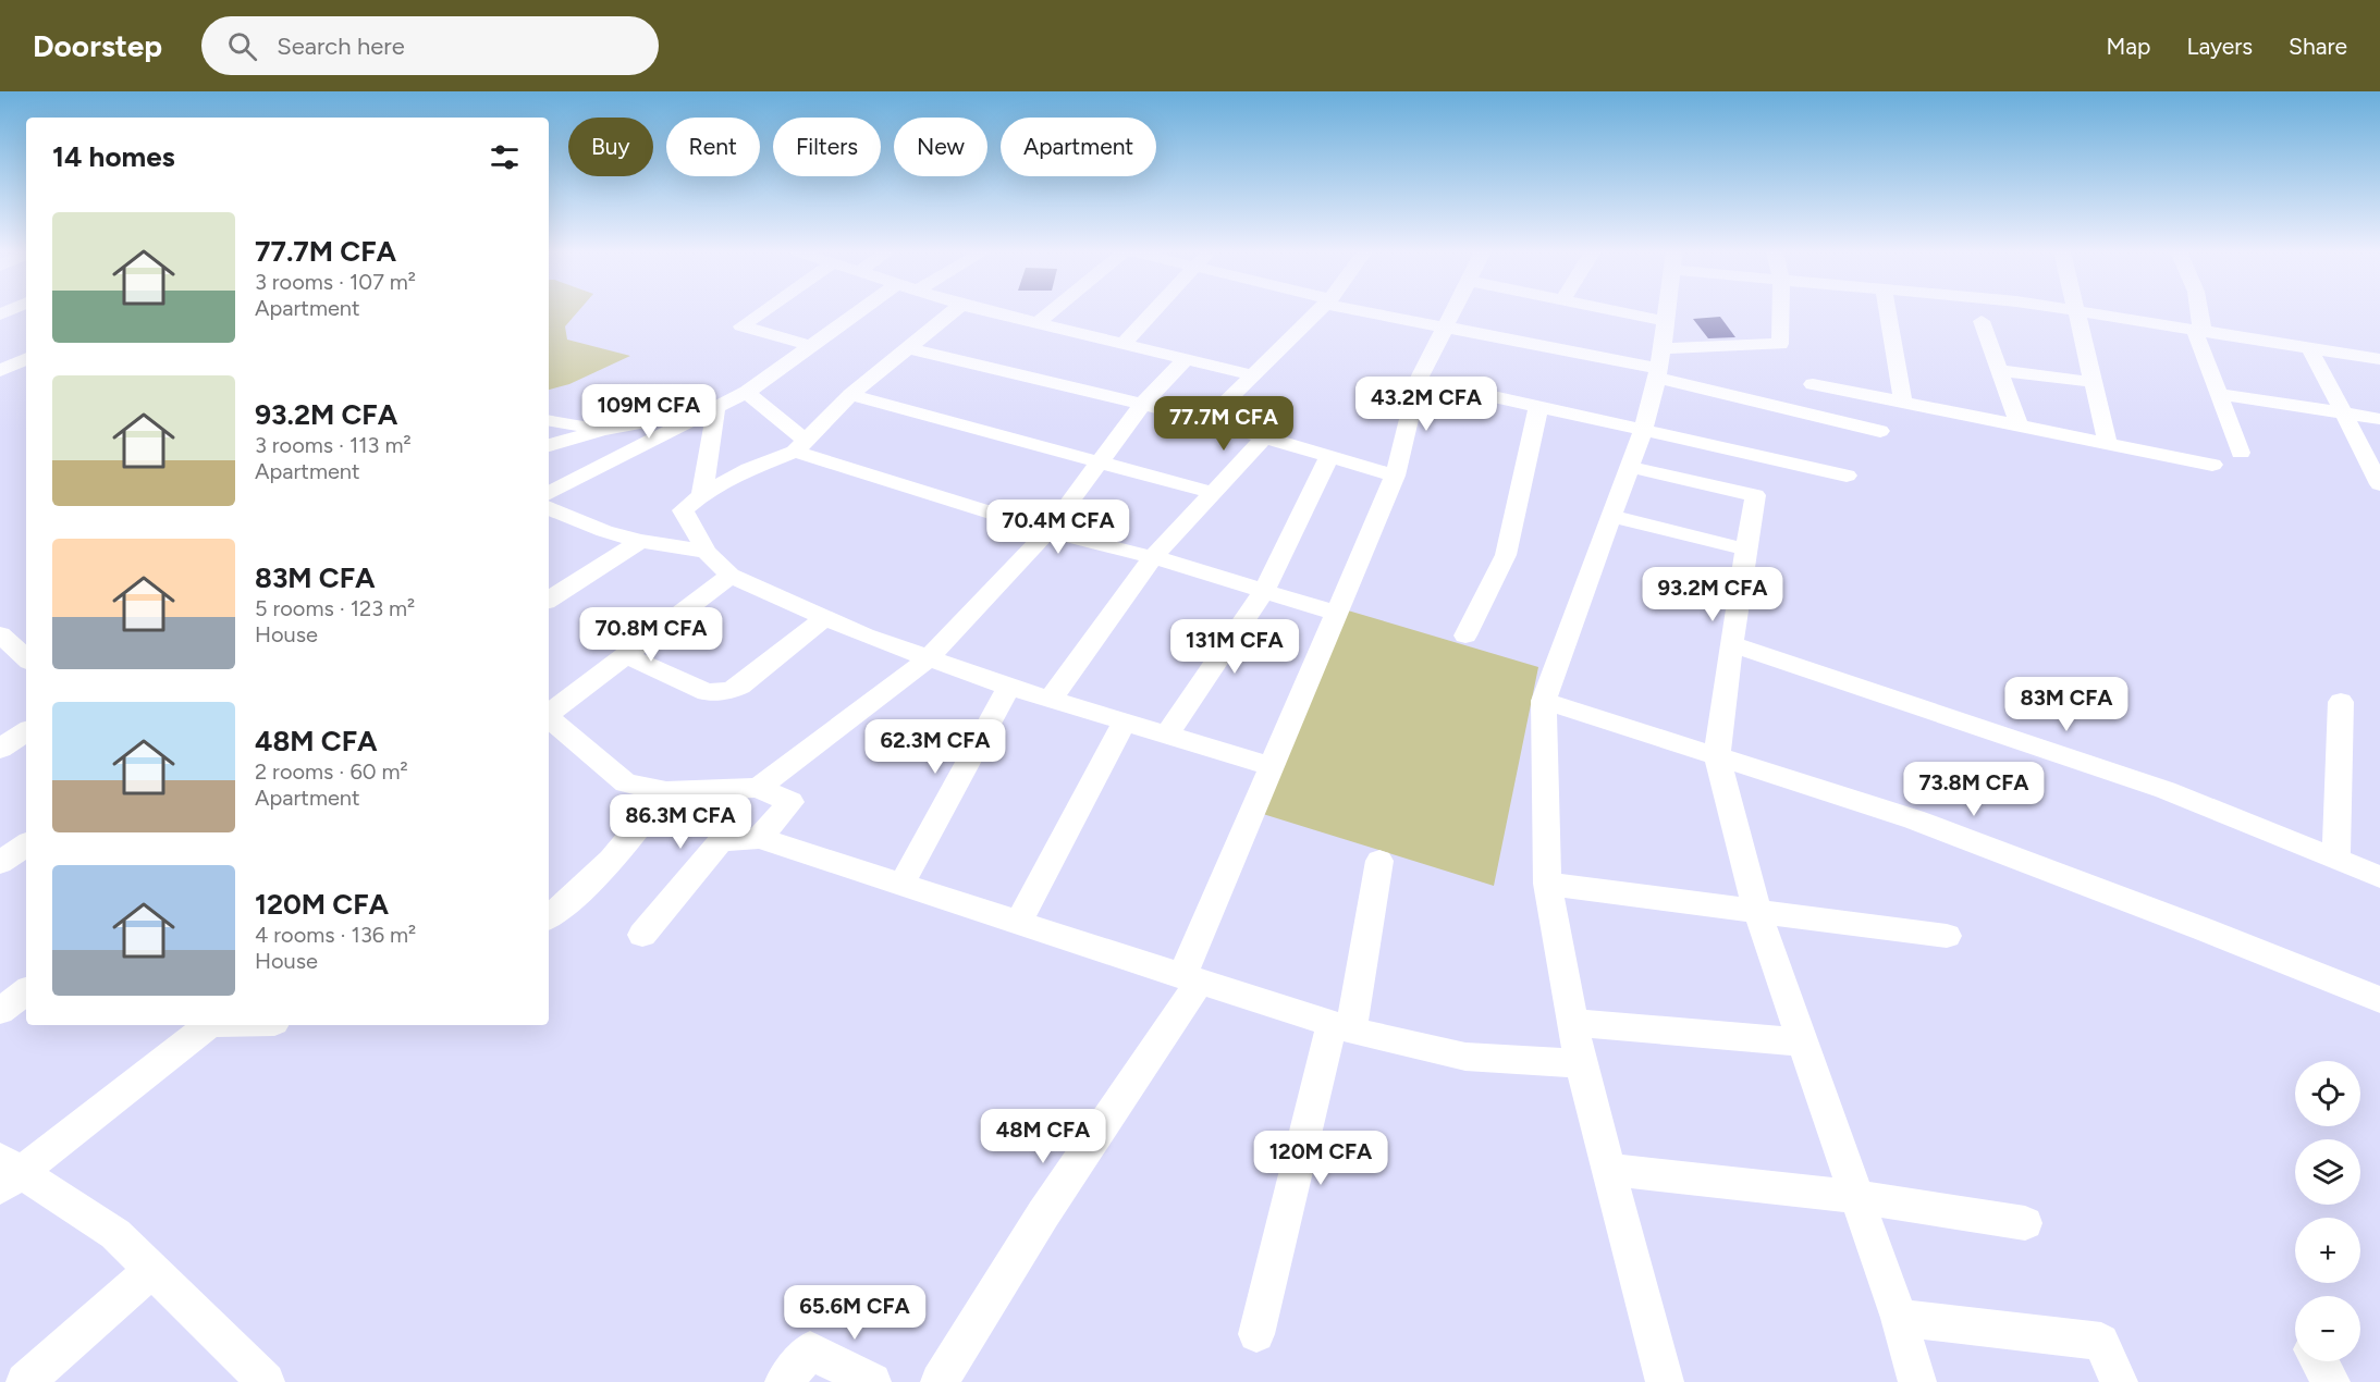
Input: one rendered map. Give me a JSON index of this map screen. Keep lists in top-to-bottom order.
{
  "page": {
    "header": "Doorstep",
    "search": "Search here",
    "nav": ["Map", "Layers", "Share"],
    "chip": [
      "Buy",
      "Rent",
      "Filters",
      "New",
      "Apartment"
    ],
    "heading": "14 homes",
    "list": [
      {
        "name": "77.7M CFA",
        "note": "3 rooms · 107 m² · Apartment"
      },
      {
        "name": "93.2M CFA",
        "note": "3 rooms · 113 m² · Apartment"
      },
      {
        "name": "83M CFA",
        "note": "5 rooms · 123 m² · House"
      },
      {
        "name": "48M CFA",
        "note": "2 rooms · 60 m² · Apartment"
      },
      {
        "name": "120M CFA",
        "note": "4 rooms · 136 m² · House"
      }
    ],
    "price": [
      "43.2M CFA",
      "109M CFA",
      "77.7M CFA",
      "70.4M CFA",
      "93.2M CFA",
      "70.8M CFA",
      "131M CFA",
      "83M CFA",
      "62.3M CFA",
      "73.8M CFA",
      "86.3M CFA",
      "48M CFA",
      "120M CFA",
      "65.6M CFA"
    ],
    "map_buttons": ["+", "−"]
  }
}
